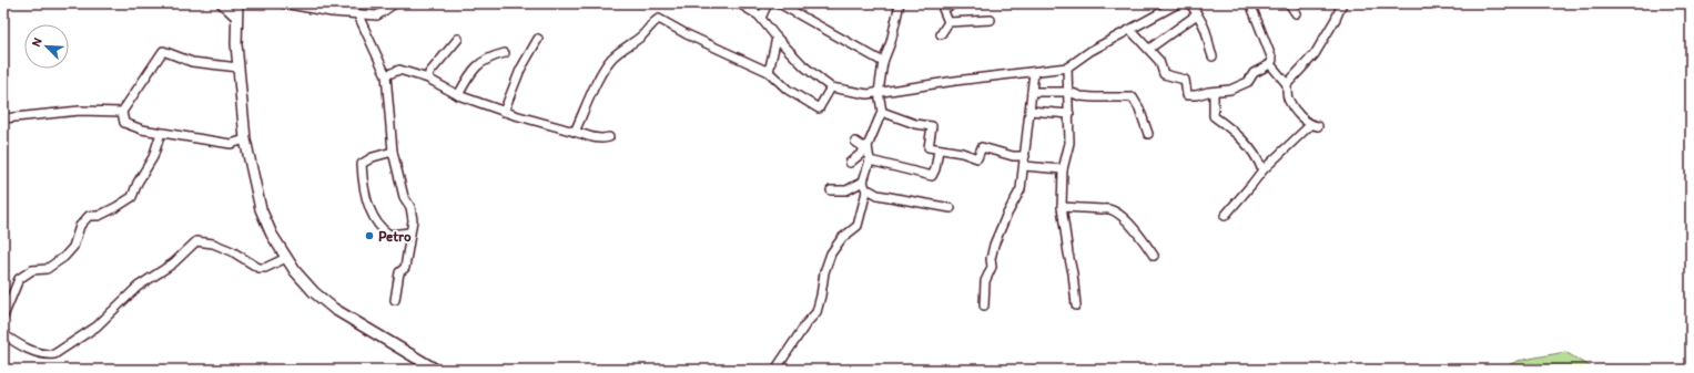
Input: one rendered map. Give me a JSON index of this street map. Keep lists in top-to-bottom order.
{
  "places": ["Petro"],
  "north": "top left"
}
